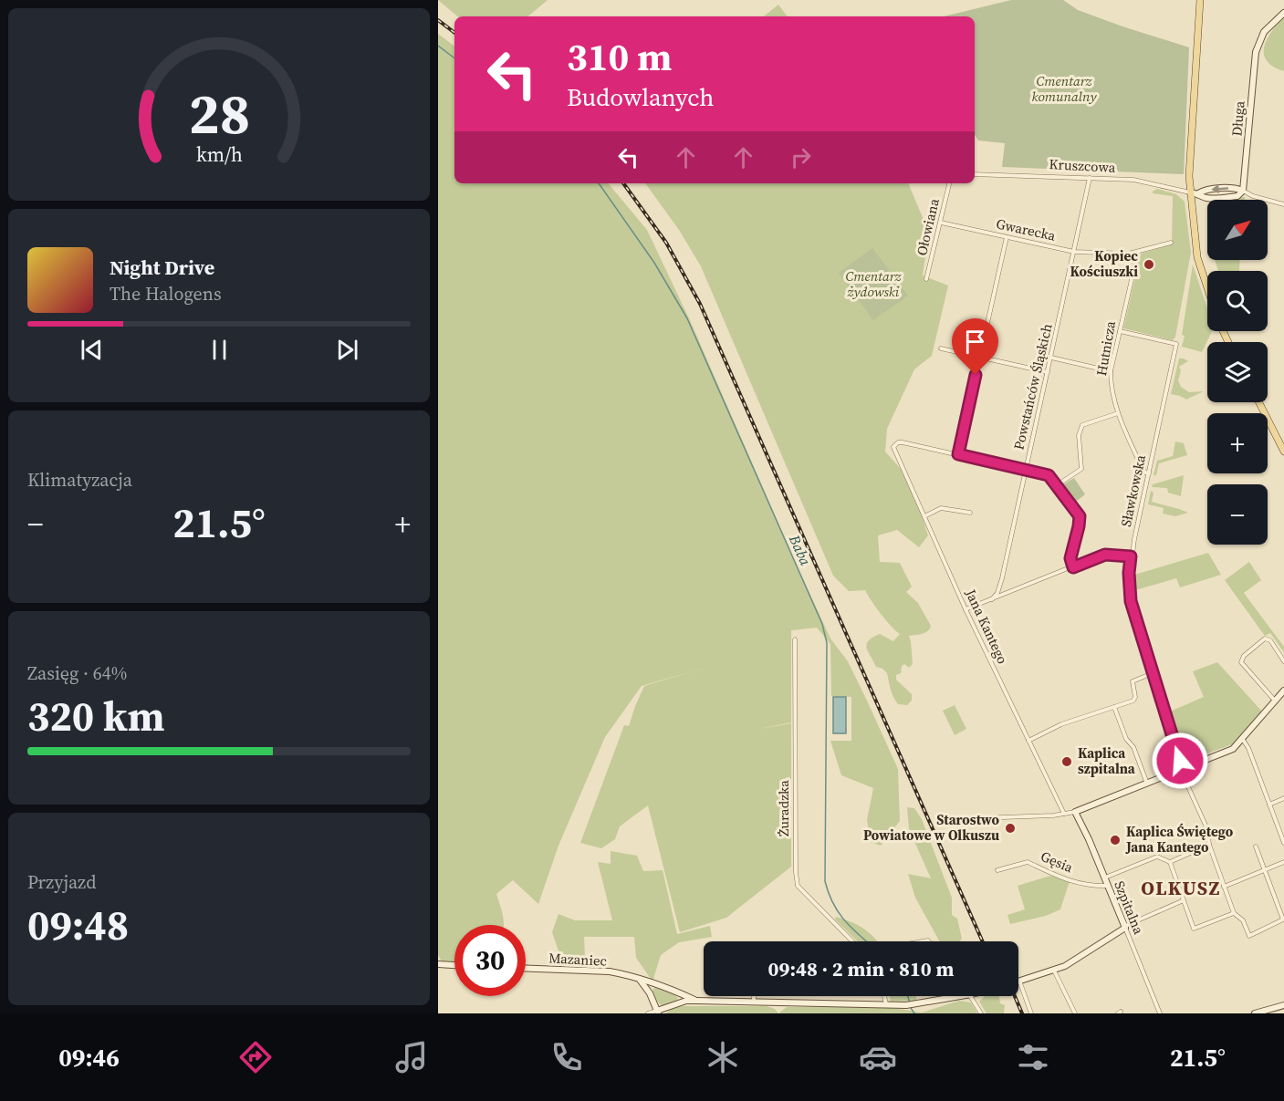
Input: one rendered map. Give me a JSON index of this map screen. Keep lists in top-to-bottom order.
{
  "streets": {
    "street": [
      "Długa",
      "Kruszcowa",
      "Ołowiana",
      "Gwarecka",
      "Hutnicza",
      "Powstańców Śląskich",
      "Sławkowska",
      "Jana Kantego",
      "Żuradzka",
      "Gęsia",
      "Szpitalna",
      "Mazaniec"
    ]
  },
  "crossings": [
    ["Kruszcowa", "Powstańców Śląskich"],
    ["Ołowiana", "Gwarecka"],
    ["Gwarecka", "Hutnicza"],
    ["Gwarecka", "Powstańców Śląskich"],
    ["Hutnicza", "Sławkowska"],
    ["Gęsia", "Szpitalna"]
  ],
  "districts": ["OLKUSZ"],
  "water": ["Baba"],
  "parks": ["Cmentarz komunalny", "Cmentarz żydowski"],
  "places": [
    "Kopiec Kościuszki",
    "Kaplica szpitalna",
    "Starostwo Powiatowe w Olkuszu",
    "Kaplica Świętego Jana Kantego"
  ],
  "north": "top right",
  "page": {
    "turn": ["310 m", "Budowlanych"],
    "map_buttons": ["+", "−"],
    "song": ["Night Drive", "The Halogens"],
    "tile": [
      "Klimatyzacja",
      ["Zasięg · 64%", "320 km"],
      ["Przyjazd", "09:48"]
    ],
    "heat": ["−", "21.5°", "+"],
    "limit": "30",
    "trip": "09:48 · 2 min · 810 m",
    "tabs": ["09:46", "21.5°"],
    "gauge": ["28", "km/h"]
  }
}
